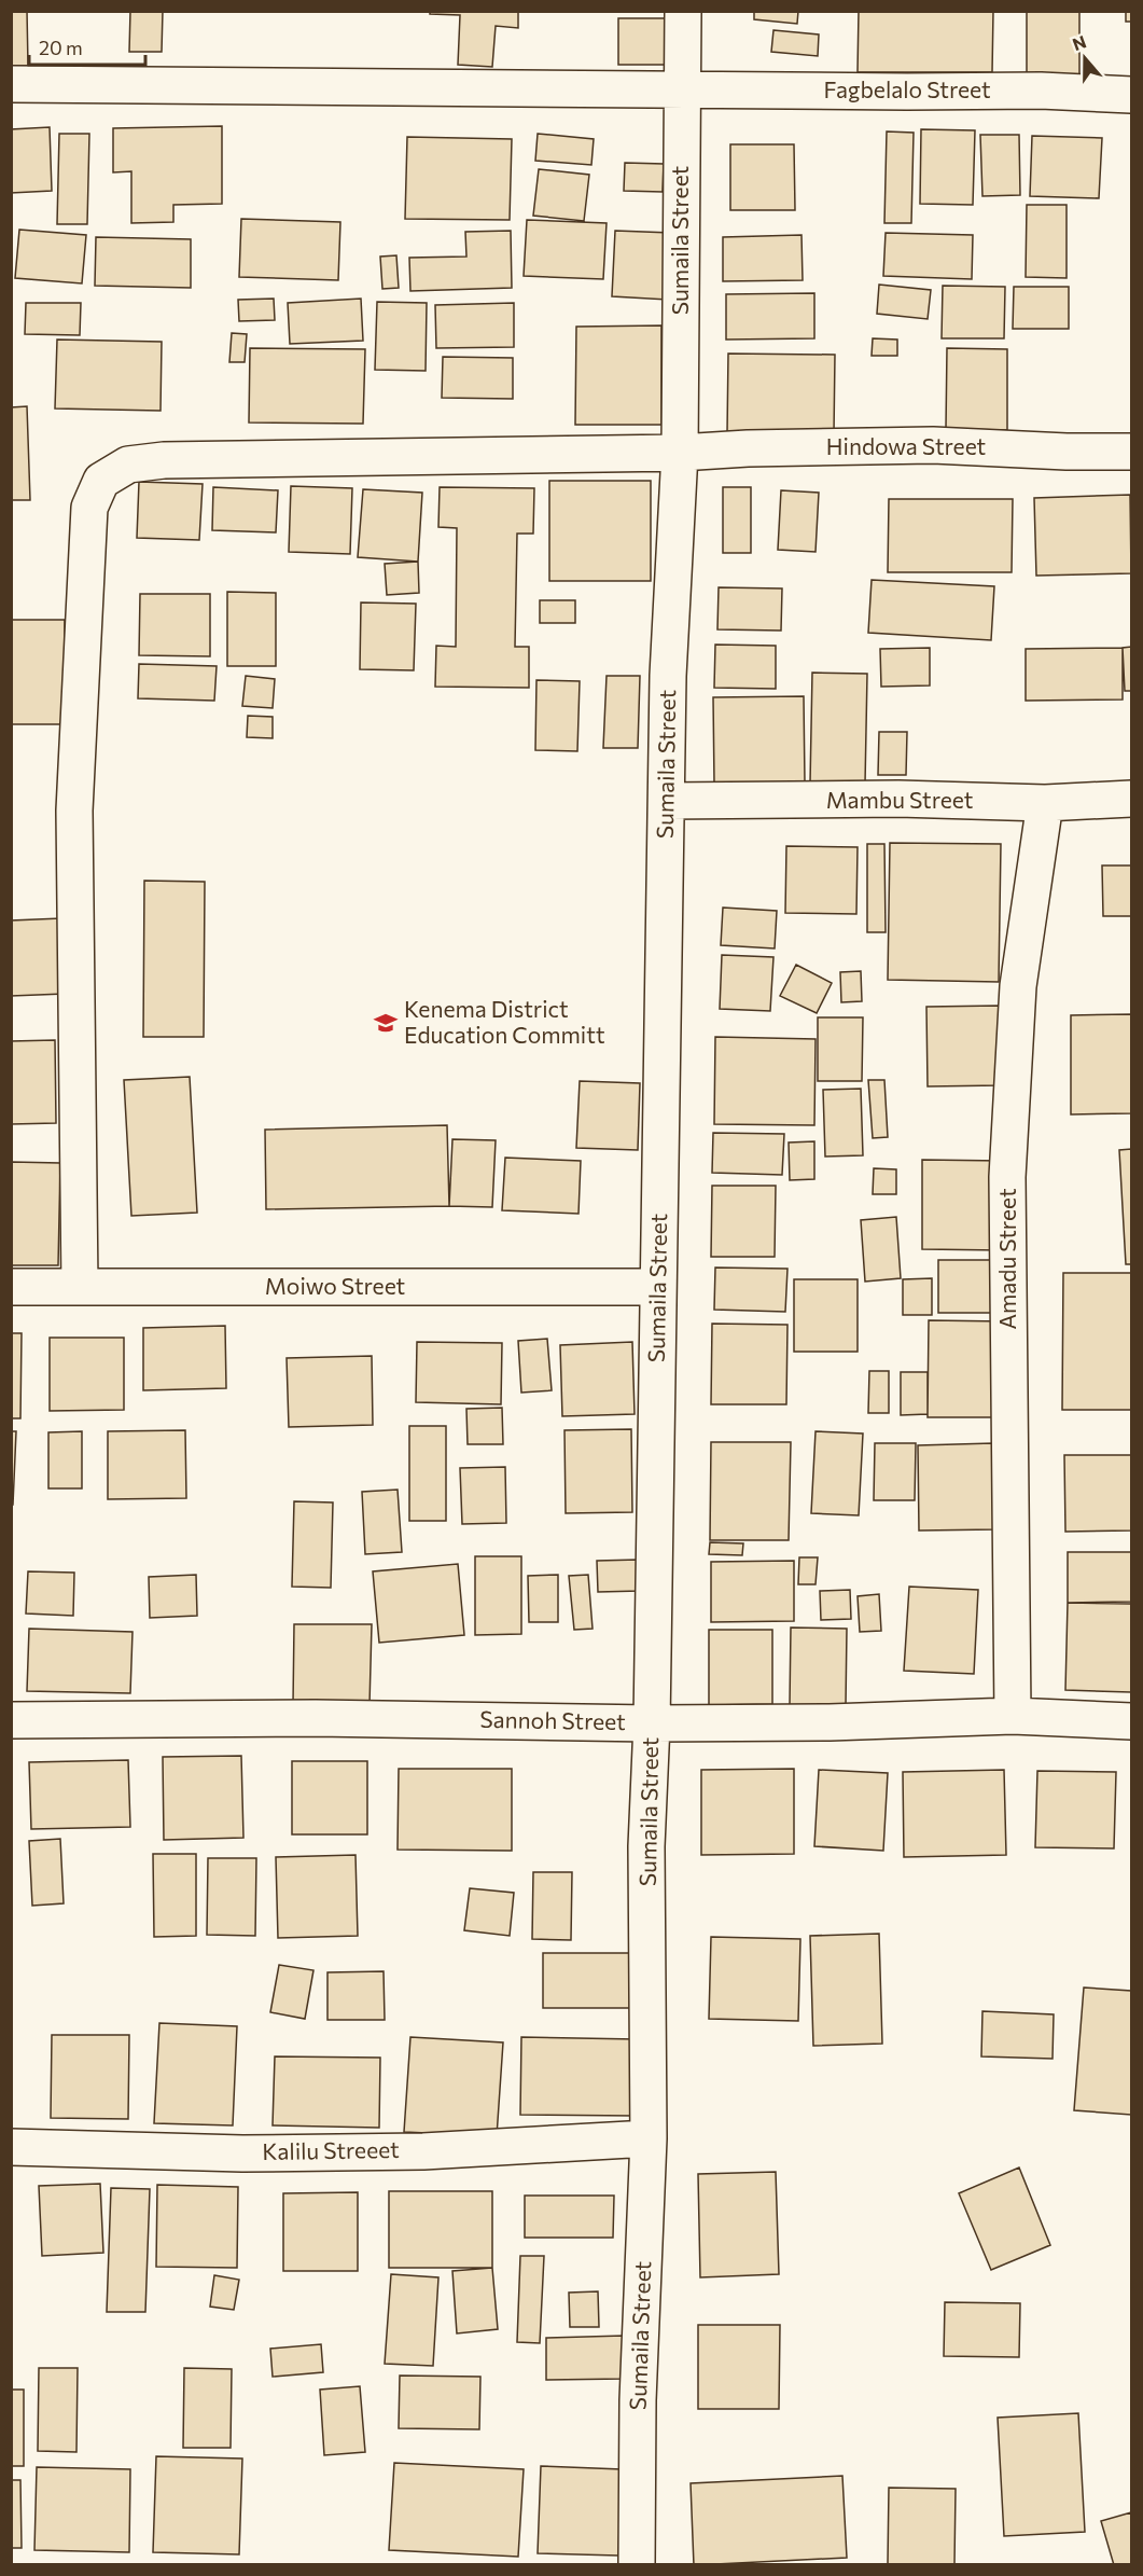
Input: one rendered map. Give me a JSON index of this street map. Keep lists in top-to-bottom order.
{
  "streets": {
    "street": [
      "Fagbelalo Street",
      "Sumaila Street",
      "Hindowa Street",
      "Mambu Street",
      "Amadu Street",
      "Moiwo Street",
      "Sannoh Street",
      "Kalilu Streeet"
    ]
  },
  "crossings": [
    ["Fagbelalo Street", "Sumaila Street"],
    ["Sumaila Street", "Hindowa Street"],
    ["Sumaila Street", "Mambu Street"],
    ["Sumaila Street", "Moiwo Street"],
    ["Sumaila Street", "Sannoh Street"],
    ["Sumaila Street", "Kalilu Streeet"],
    ["Hindowa Street", "Moiwo Street"],
    ["Mambu Street", "Amadu Street"],
    ["Amadu Street", "Sannoh Street"]
  ],
  "places": {
    "school or university": ["Kenema District Education Committ"]
  },
  "scale_bar": "20 m",
  "north": "top"
}
